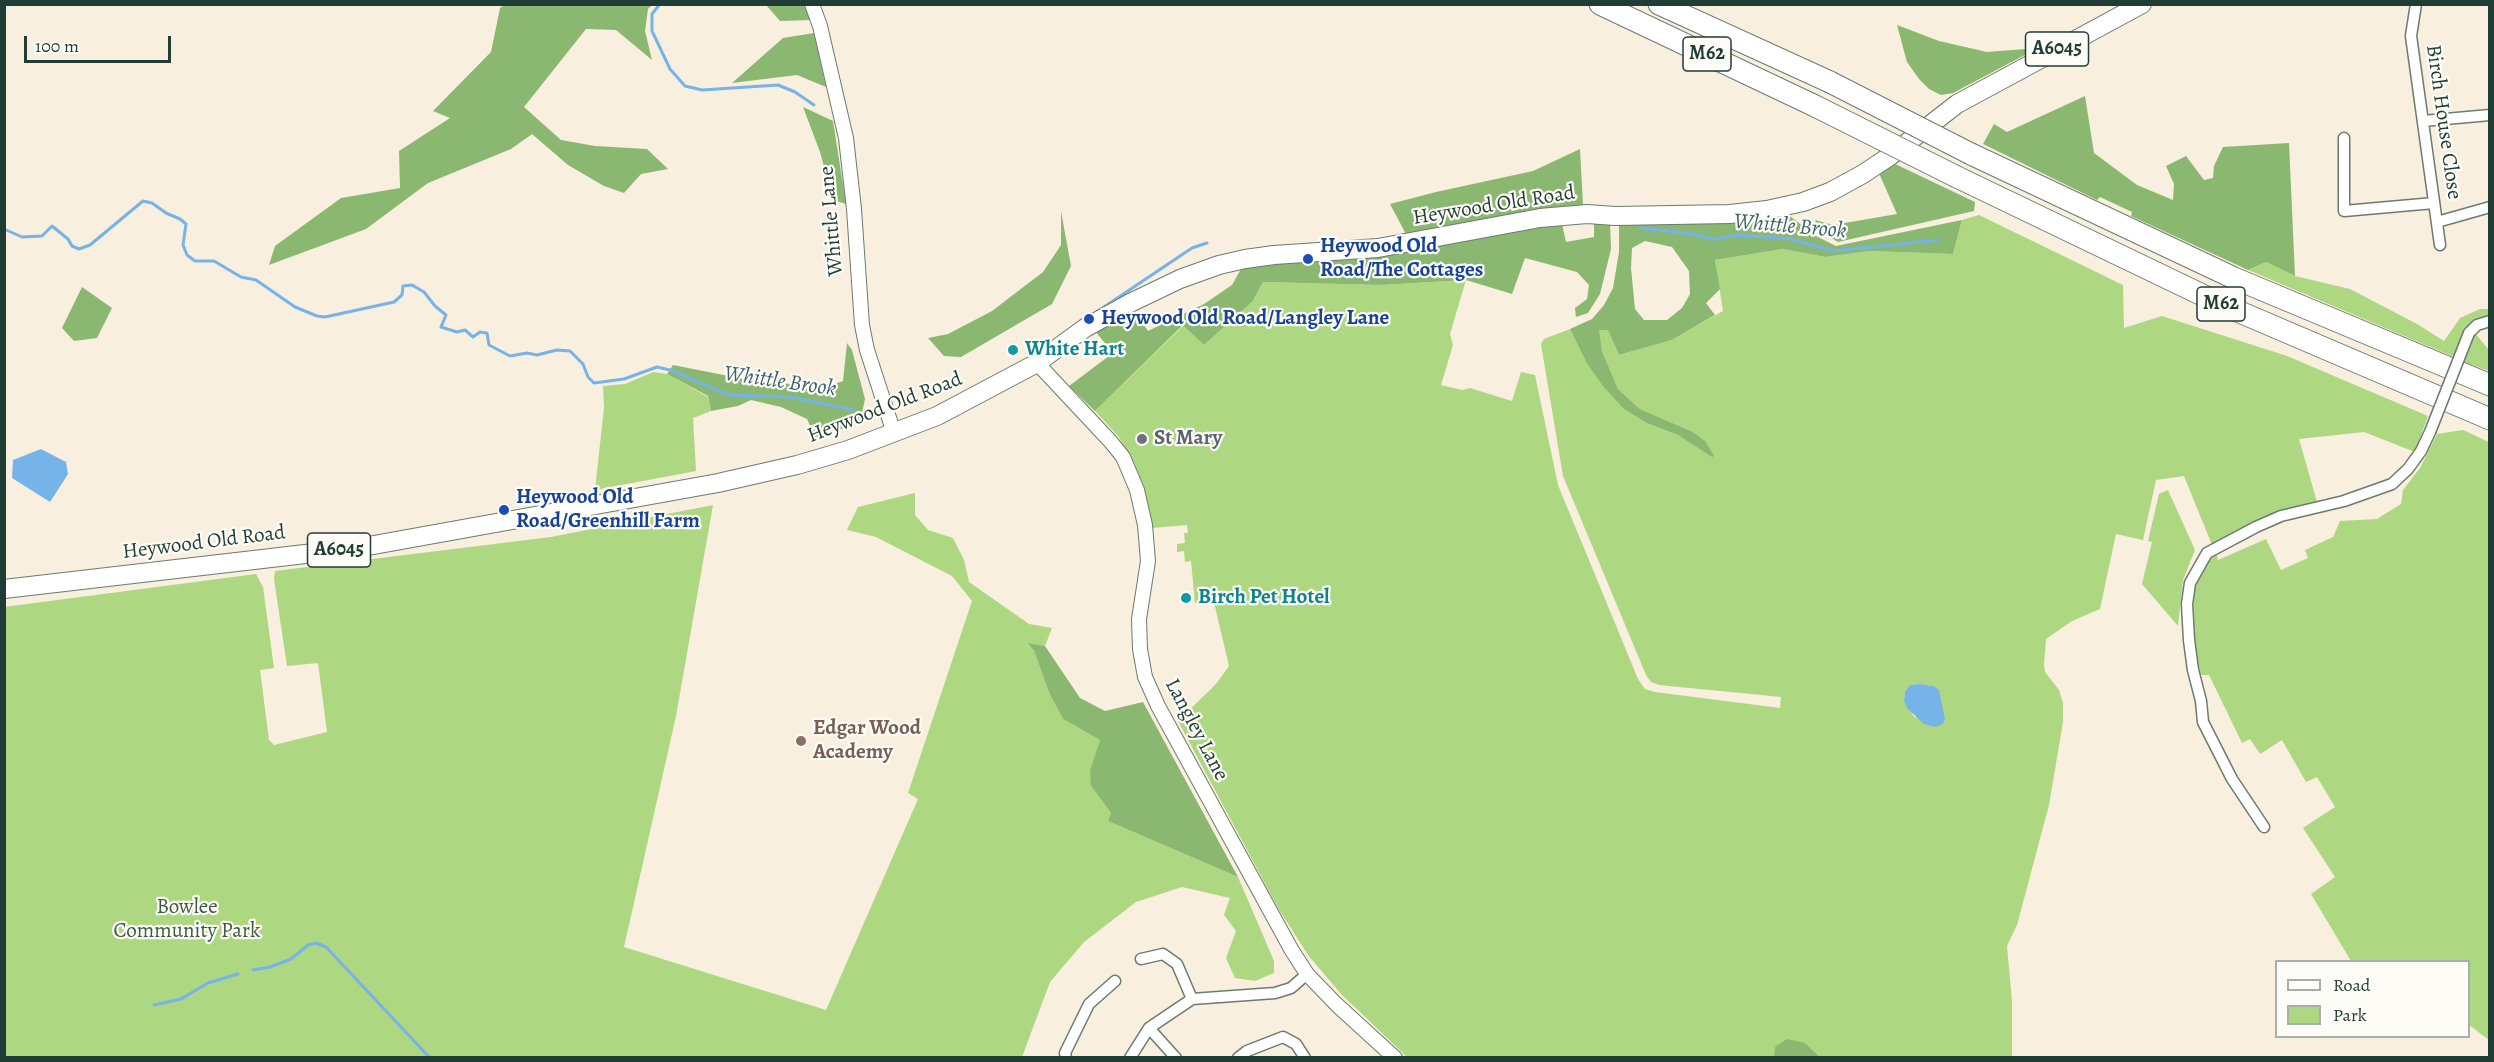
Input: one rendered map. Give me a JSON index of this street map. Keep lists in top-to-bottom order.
{
  "streets": {
    "highway": ["M62"],
    "main road": ["A6045", "Heywood Old Road"],
    "street": ["Birch House Close", "Whittle Lane", "Langley Lane"]
  },
  "crossings": [
    ["Heywood Old Road", "Whittle Lane"],
    ["Heywood Old Road", "Langley Lane"]
  ],
  "water": ["Whittle Brook"],
  "parks": ["Bowlee Community Park"],
  "places": [
    "Heywood Old Road/The Cottages",
    "Heywood Old Road/Langley Lane",
    "White Hart",
    "St Mary",
    "Heywood Old Road/Greenhill Farm",
    "Birch Pet Hotel",
    "Edgar Wood Academy"
  ],
  "legend": ["Road", "Park"],
  "scale_bar": "100 m"
}
